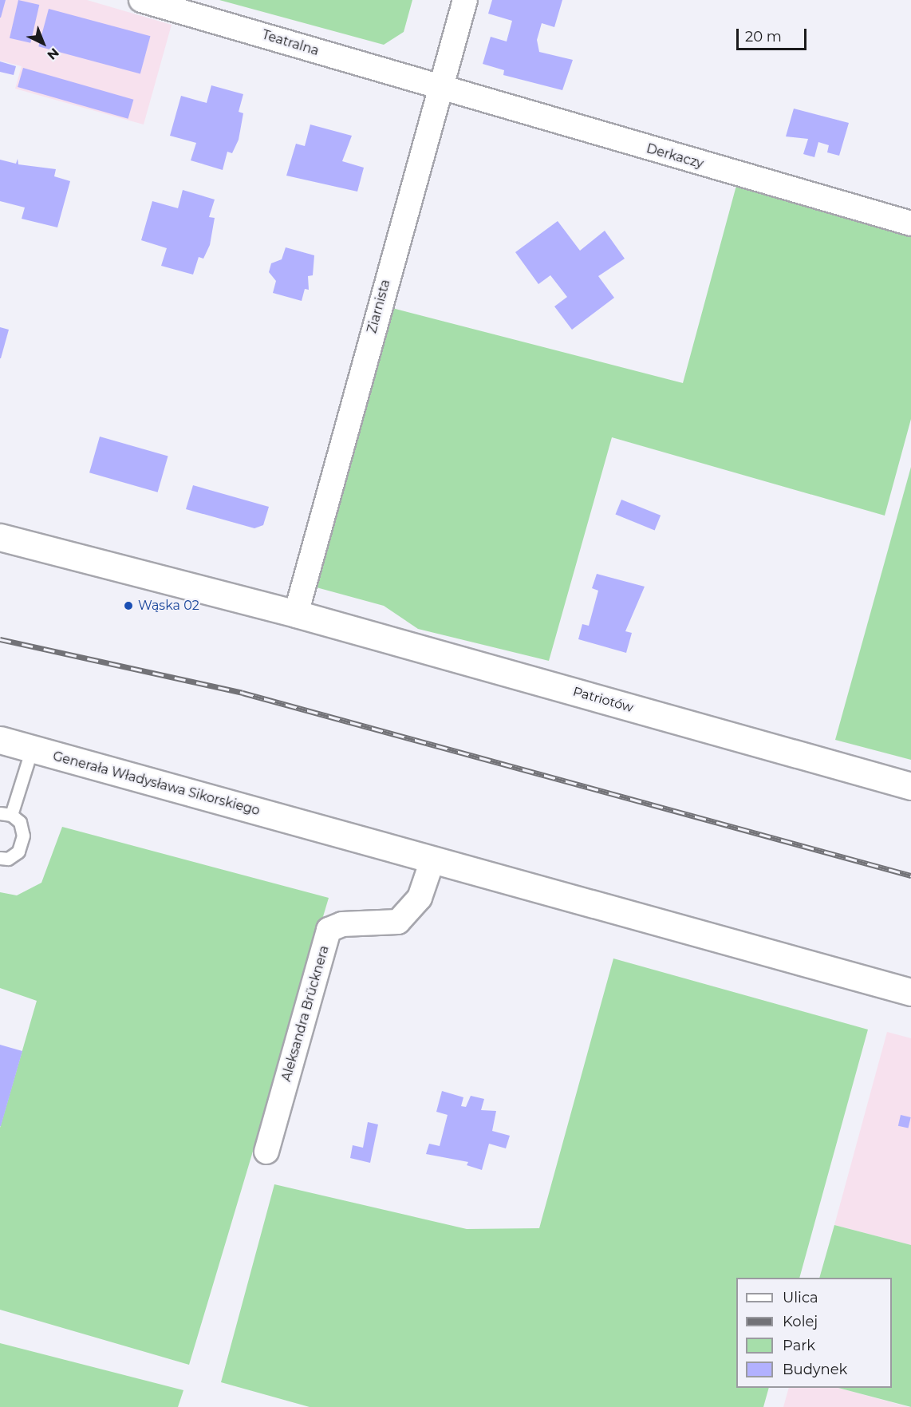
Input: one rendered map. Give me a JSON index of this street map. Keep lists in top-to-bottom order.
{
  "streets": {
    "main road": ["Patriotów", "Generała Władysława Sikorskiego"],
    "street": [
      "Teatralna",
      "Derkaczy",
      "Ziarnista",
      "Aleksandra Brücknera"
    ]
  },
  "crossings": [
    ["Teatralna", "Derkaczy"],
    ["Teatralna", "Ziarnista"],
    ["Derkaczy", "Ziarnista"],
    ["Ziarnista", "Patriotów"],
    ["Generała Władysława Sikorskiego", "Aleksandra Brücknera"]
  ],
  "places": ["Wąska 02"],
  "legend": [
    "Ulica",
    "Kolej",
    "Park",
    "Budynek"
  ],
  "scale_bar": "20 m",
  "north": "bottom right"
}
